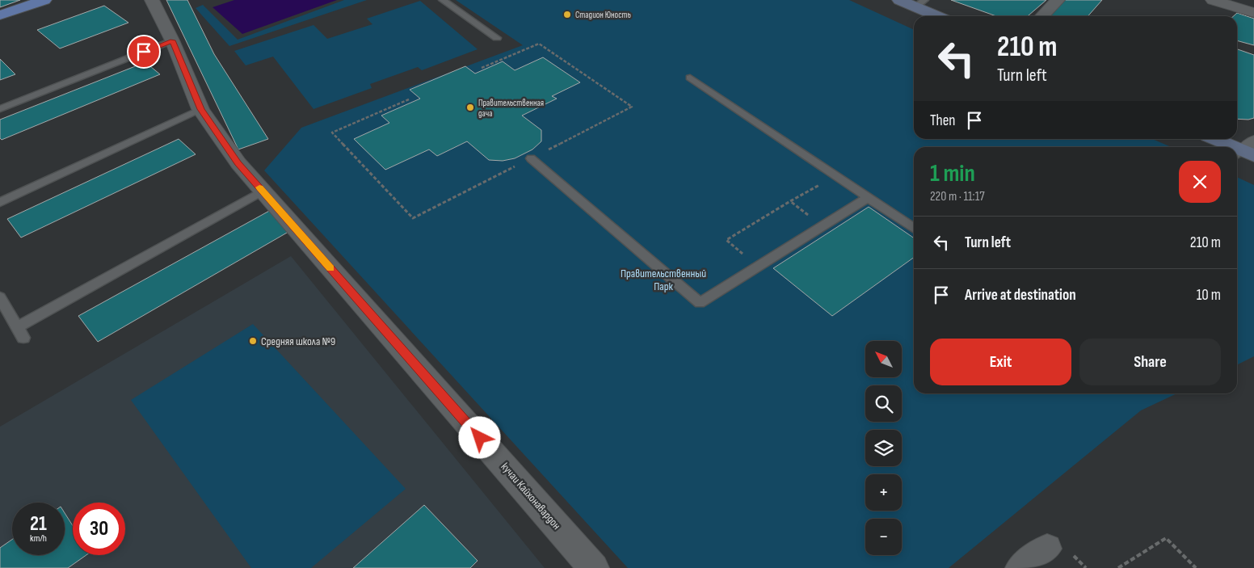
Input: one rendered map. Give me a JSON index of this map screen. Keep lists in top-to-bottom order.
{
  "streets": {
    "street": ["кучаи Кайхонавардон"]
  },
  "parks": ["Правительственный Парк"],
  "places": ["Стадион Юность", "Правительственная дача", "Средняя школа №9"],
  "north": "top left",
  "page": {
    "turn": ["210 m", "Turn left"],
    "then": "Then",
    "heading": ["1 min", "220 m · 11:17"],
    "list": [
      {
        "name": "Turn left",
        "value": "210 m"
      },
      {
        "name": "Arrive at destination",
        "value": "10 m"
      }
    ],
    "buttons": ["Exit", "Share"],
    "map_buttons": ["+", "−"],
    "speed": "21 km/h",
    "limit": "30"
  }
}
